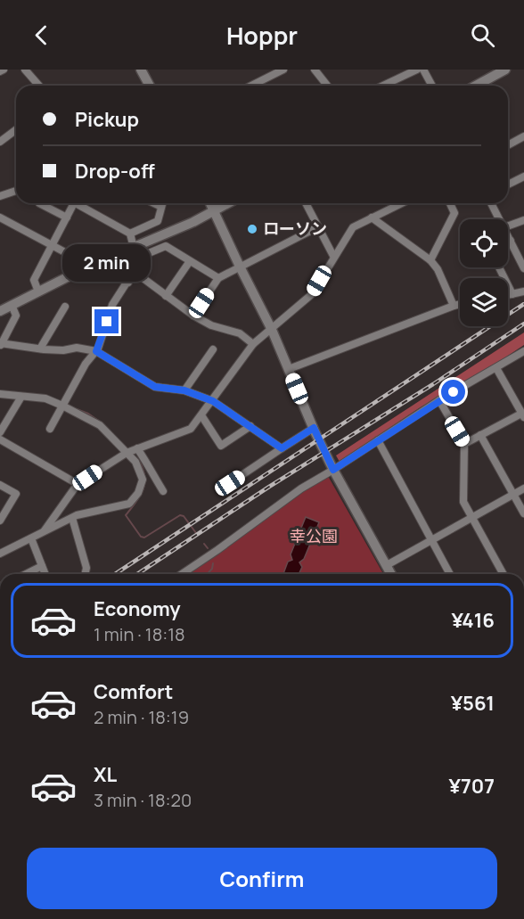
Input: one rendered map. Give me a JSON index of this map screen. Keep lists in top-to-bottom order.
{
  "parks": ["幸公園"],
  "places": ["ローソン"],
  "page": {
    "header": "Hoppr",
    "banner": ["Pickup", "Drop-off"],
    "bubble": "2 min",
    "list": [
      {
        "name": "Economy",
        "note": "1 min · 18:18",
        "value": "¥416"
      },
      {
        "name": "Comfort",
        "note": "2 min · 18:19",
        "value": "¥561"
      },
      {
        "name": "XL",
        "note": "3 min · 18:20",
        "value": "¥707"
      }
    ],
    "buttons": "Confirm"
  }
}
